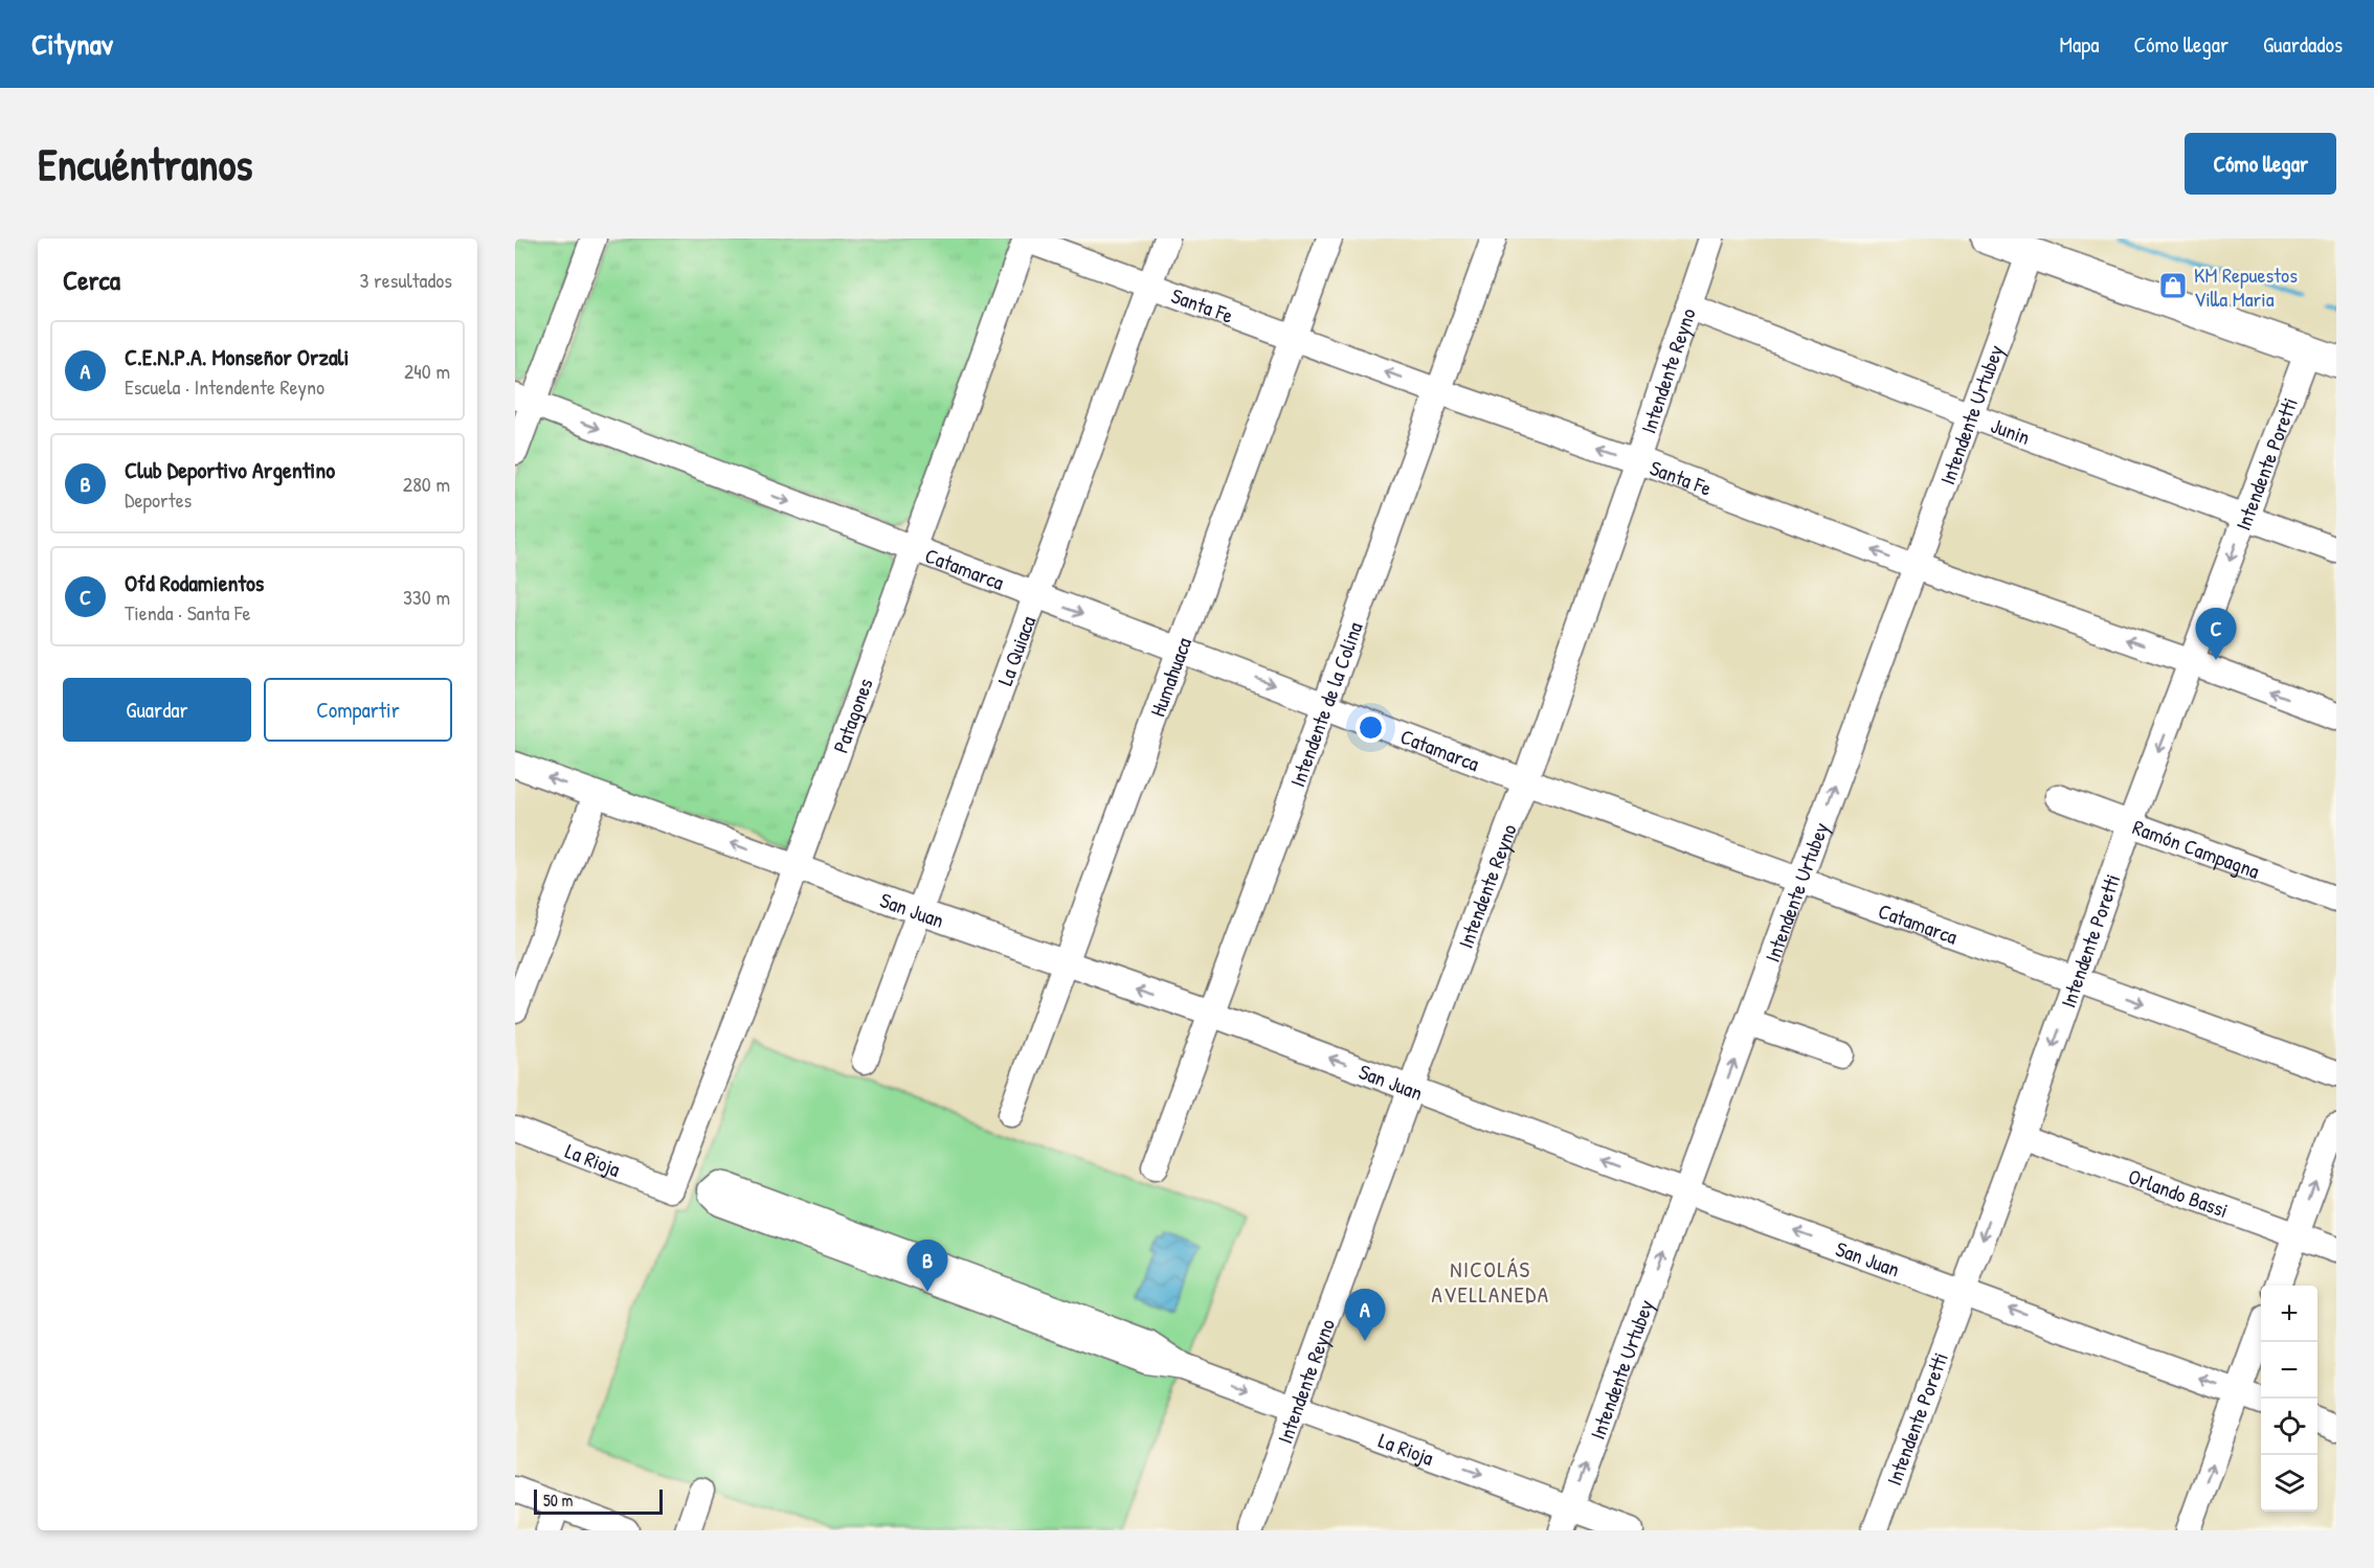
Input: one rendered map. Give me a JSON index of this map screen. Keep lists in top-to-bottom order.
{
  "streets": {
    "street": [
      "Santa Fe",
      "Intendente Reyno",
      "Intendente Urtubey",
      "Junin",
      "Intendente Poretti",
      "Catamarca",
      "La Quiaca",
      "Humahuaca",
      "Intendente de la Colina",
      "Patagones",
      "Ramón Campagna",
      "San Juan",
      "La Rioja",
      "Orlando Bassi"
    ]
  },
  "crossings": [
    ["Santa Fe", "Intendente Reyno"],
    ["Santa Fe", "Intendente Urtubey"],
    ["Santa Fe", "Intendente Poretti"],
    ["Santa Fe", "La Quiaca"],
    ["Santa Fe", "Humahuaca"],
    ["Santa Fe", "Intendente de la Colina"],
    ["Santa Fe", "Patagones"],
    ["Intendente Reyno", "Junin"],
    ["Intendente Reyno", "Catamarca"],
    ["Intendente Reyno", "San Juan"],
    ["Intendente Reyno", "La Rioja"],
    ["Intendente Urtubey", "Junin"],
    ["Intendente Urtubey", "Catamarca"],
    ["Intendente Urtubey", "San Juan"],
    ["Intendente Urtubey", "La Rioja"],
    ["Junin", "Intendente Poretti"],
    ["Intendente Poretti", "Catamarca"],
    ["Intendente Poretti", "Ramón Campagna"],
    ["Intendente Poretti", "San Juan"],
    ["Intendente Poretti", "Orlando Bassi"],
    ["Catamarca", "La Quiaca"],
    ["Catamarca", "Humahuaca"],
    ["Catamarca", "Intendente de la Colina"],
    ["Catamarca", "Patagones"],
    ["La Quiaca", "San Juan"],
    ["Humahuaca", "San Juan"],
    ["Intendente de la Colina", "San Juan"],
    ["Patagones", "San Juan"],
    ["Patagones", "La Rioja"]
  ],
  "one_way": [
    "Santa Fe",
    "Intendente Urtubey",
    "Intendente Poretti",
    "Catamarca",
    "San Juan",
    "La Rioja"
  ],
  "districts": ["NICOLÁS AVELLANEDA"],
  "places": {
    "shop": ["KM Repuestos Villa Maria"]
  },
  "scale_bar": "50 m",
  "page": {
    "header": "Citynav",
    "nav": ["Mapa", "Cómo llegar", "Guardados"],
    "buttons": [
      "Cómo llegar",
      ["Guardar", "Compartir"]
    ],
    "title": "Encuéntranos",
    "heading": ["Cerca", "3 resultados"],
    "list": [
      {
        "mark": "A",
        "name": "C.E.N.P.A. Monseñor Orzali",
        "note": "Escuela · Intendente Reyno",
        "value": "240 m"
      },
      {
        "mark": "B",
        "name": "Club Deportivo Argentino",
        "note": "Deportes",
        "value": "280 m"
      },
      {
        "mark": "C",
        "name": "Ofd Rodamientos",
        "note": "Tienda · Santa Fe",
        "value": "330 m"
      }
    ],
    "pins": ["C", "B", "A"],
    "map_buttons": ["+", "−"],
    "scale": "50 m"
  }
}
